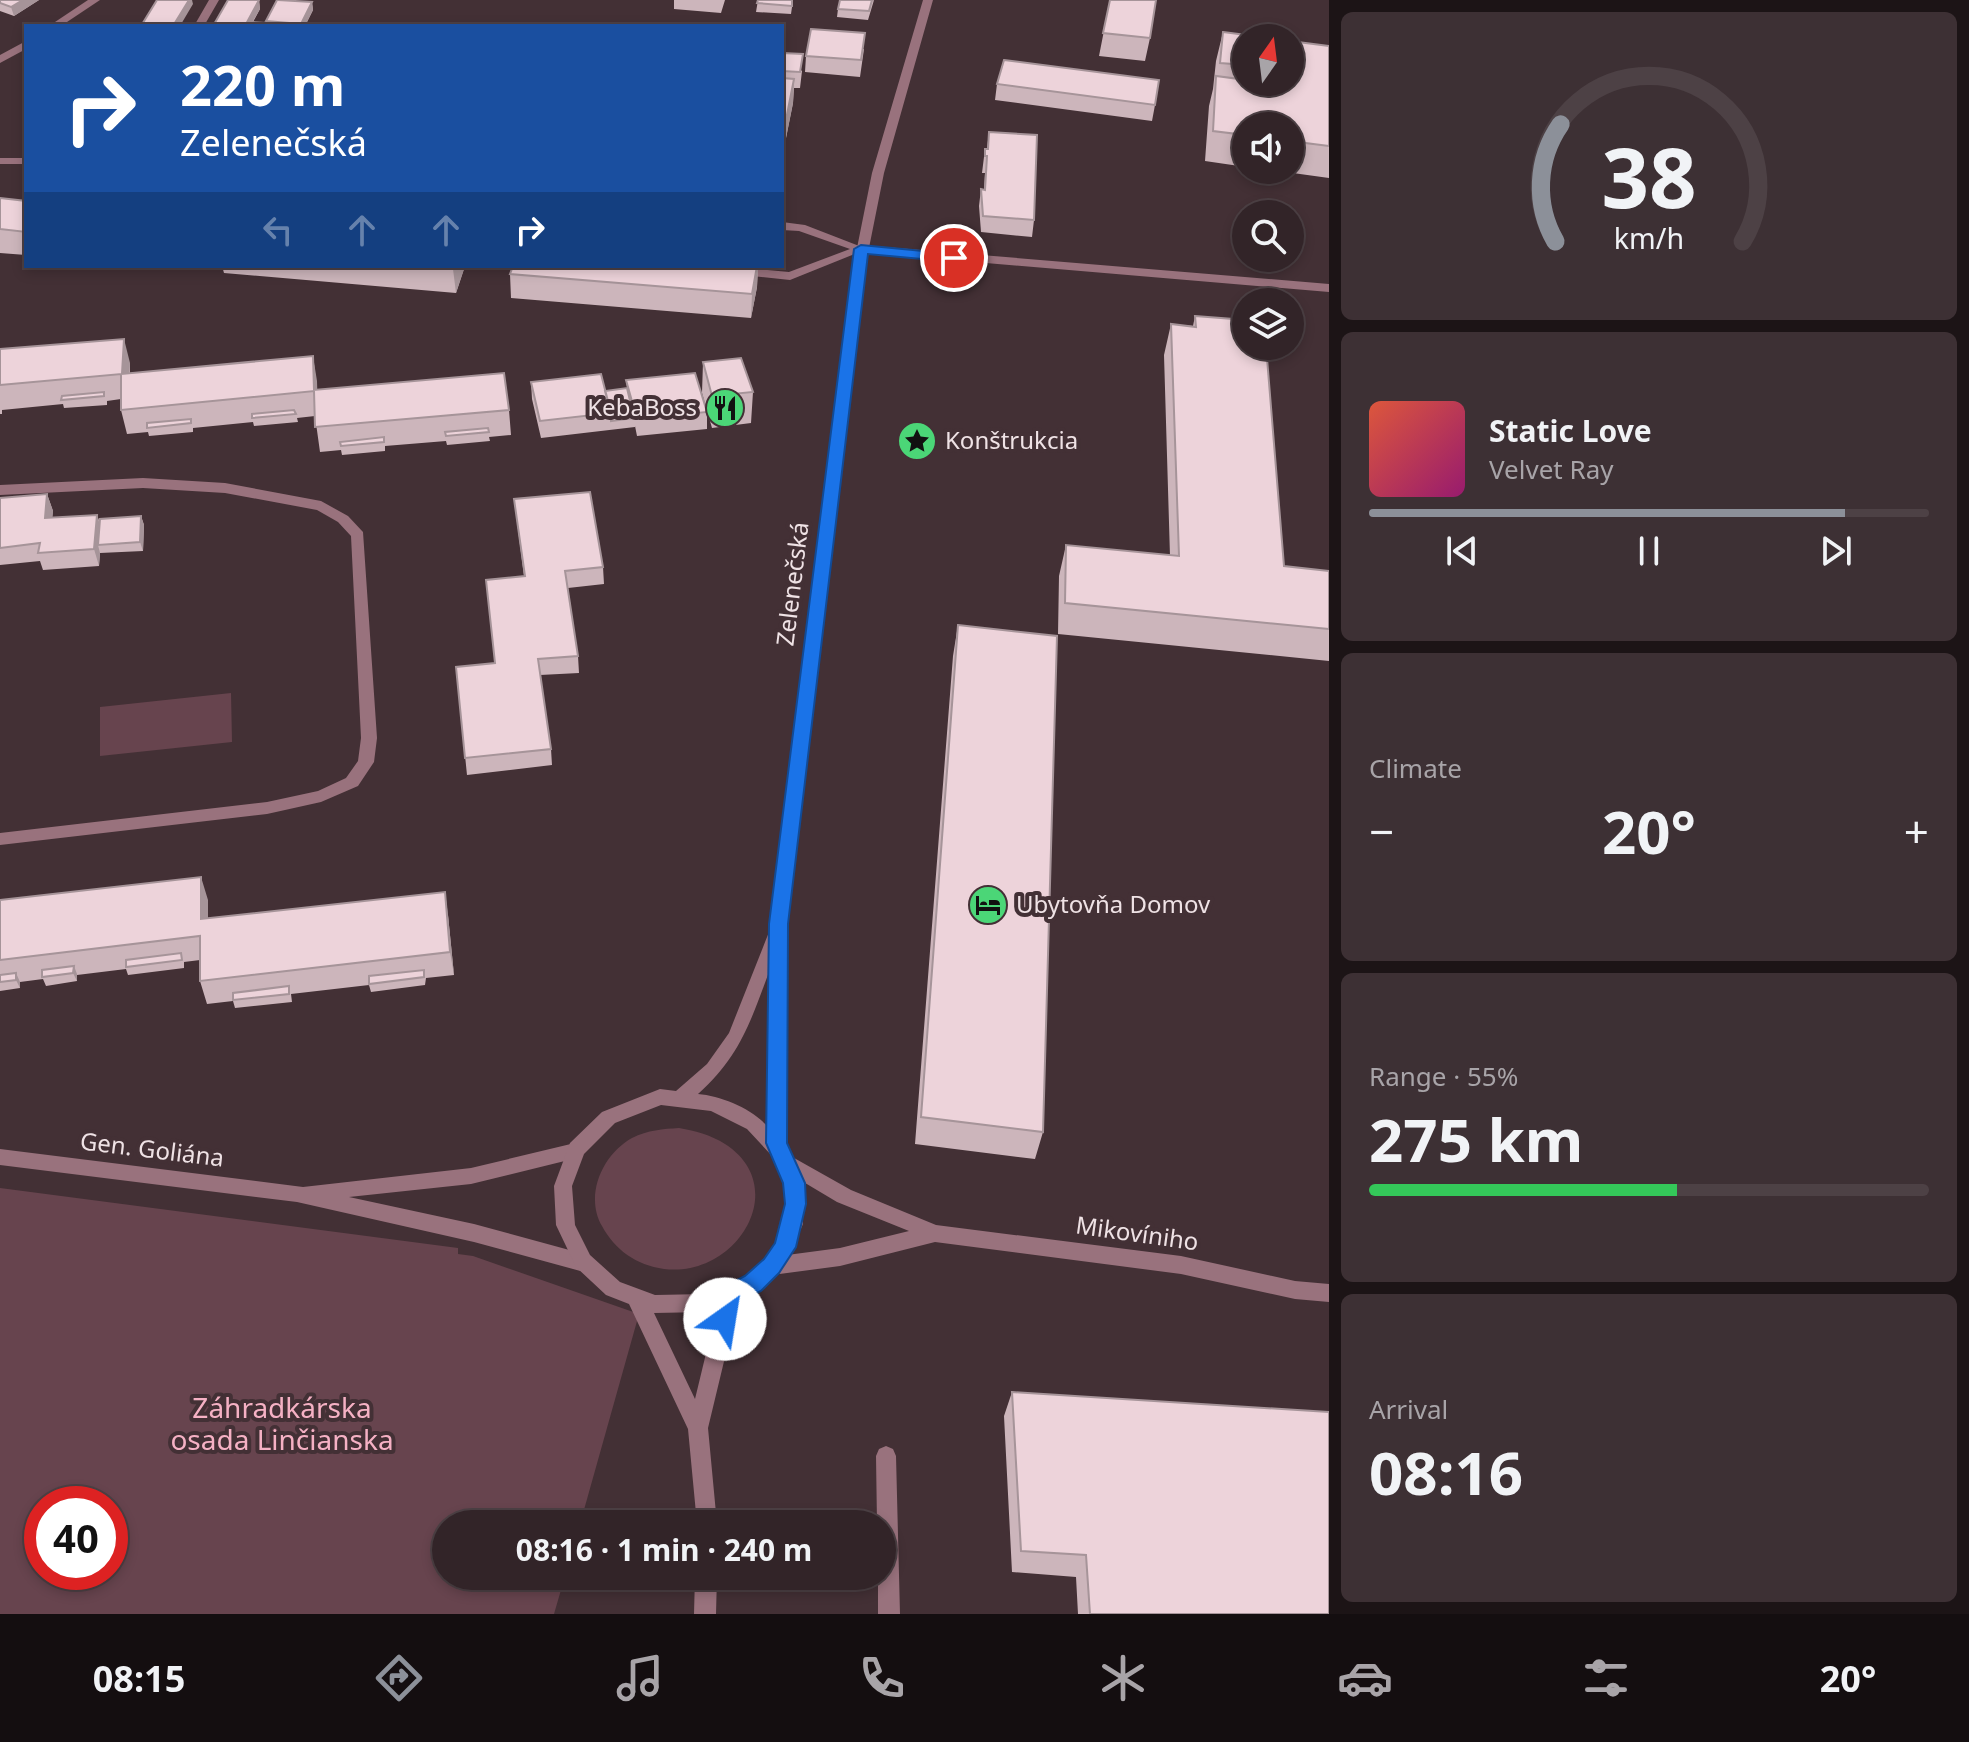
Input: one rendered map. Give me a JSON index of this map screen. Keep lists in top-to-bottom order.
{
  "streets": {
    "street": ["Zelenečská", "Gen. Goliána", "Mikovíniho"]
  },
  "crossings": [
    ["Zelenečská", "Gen. Goliána"],
    ["Zelenečská", "Mikovíniho"],
    ["Gen. Goliána", "Mikovíniho"]
  ],
  "parks": ["Záhradkárska osada Linčianska"],
  "places": {
    "restaurant": ["KebaBoss"],
    "place": ["Konštrukcia"],
    "hotel": ["Ubytovňa Domov"]
  },
  "north": "top",
  "page": {
    "turn": ["220 m", "Zelenečská"],
    "song": ["Static Love", "Velvet Ray"],
    "tile": [
      "Climate",
      ["Range · 55%", "275 km"],
      ["Arrival", "08:16"]
    ],
    "heat": ["−", "20°", "+"],
    "limit": "40",
    "trip": "08:16 · 1 min · 240 m",
    "tabs": ["08:15", "20°"],
    "gauge": ["38", "km/h"]
  }
}
